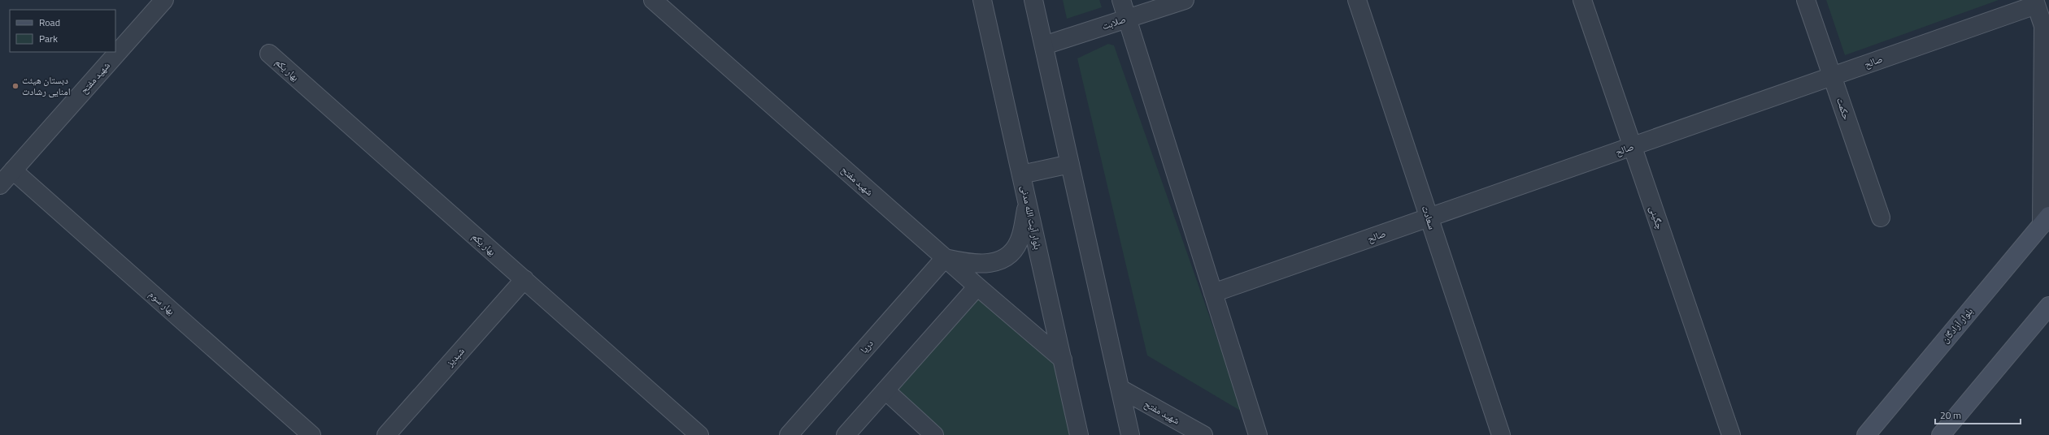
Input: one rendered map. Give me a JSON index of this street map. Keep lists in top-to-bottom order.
{
  "streets": {
    "main road": ["بلوار آزادگان"],
    "street": [
      "صلابت",
      "صالح",
      "بهار یکم",
      "شهید مفتح",
      "حکمت",
      "بلوار آیت الله مدنی",
      "سعادت",
      "چگینی",
      "بهار سوم",
      "دریا",
      "شبدیز"
    ]
  },
  "crossings": [
    ["صالح", "حکمت"],
    ["صالح", "سعادت"],
    ["صالح", "چگینی"],
    ["بهار یکم", "شبدیز"],
    ["شهید مفتح", "بلوار آیت الله مدنی"],
    ["شهید مفتح", "بهار سوم"],
    ["شهید مفتح", "دریا"]
  ],
  "places": ["دبستان هیئت امنایی رشادت"],
  "legend": ["Road", "Park"],
  "scale_bar": "20 m"
}
